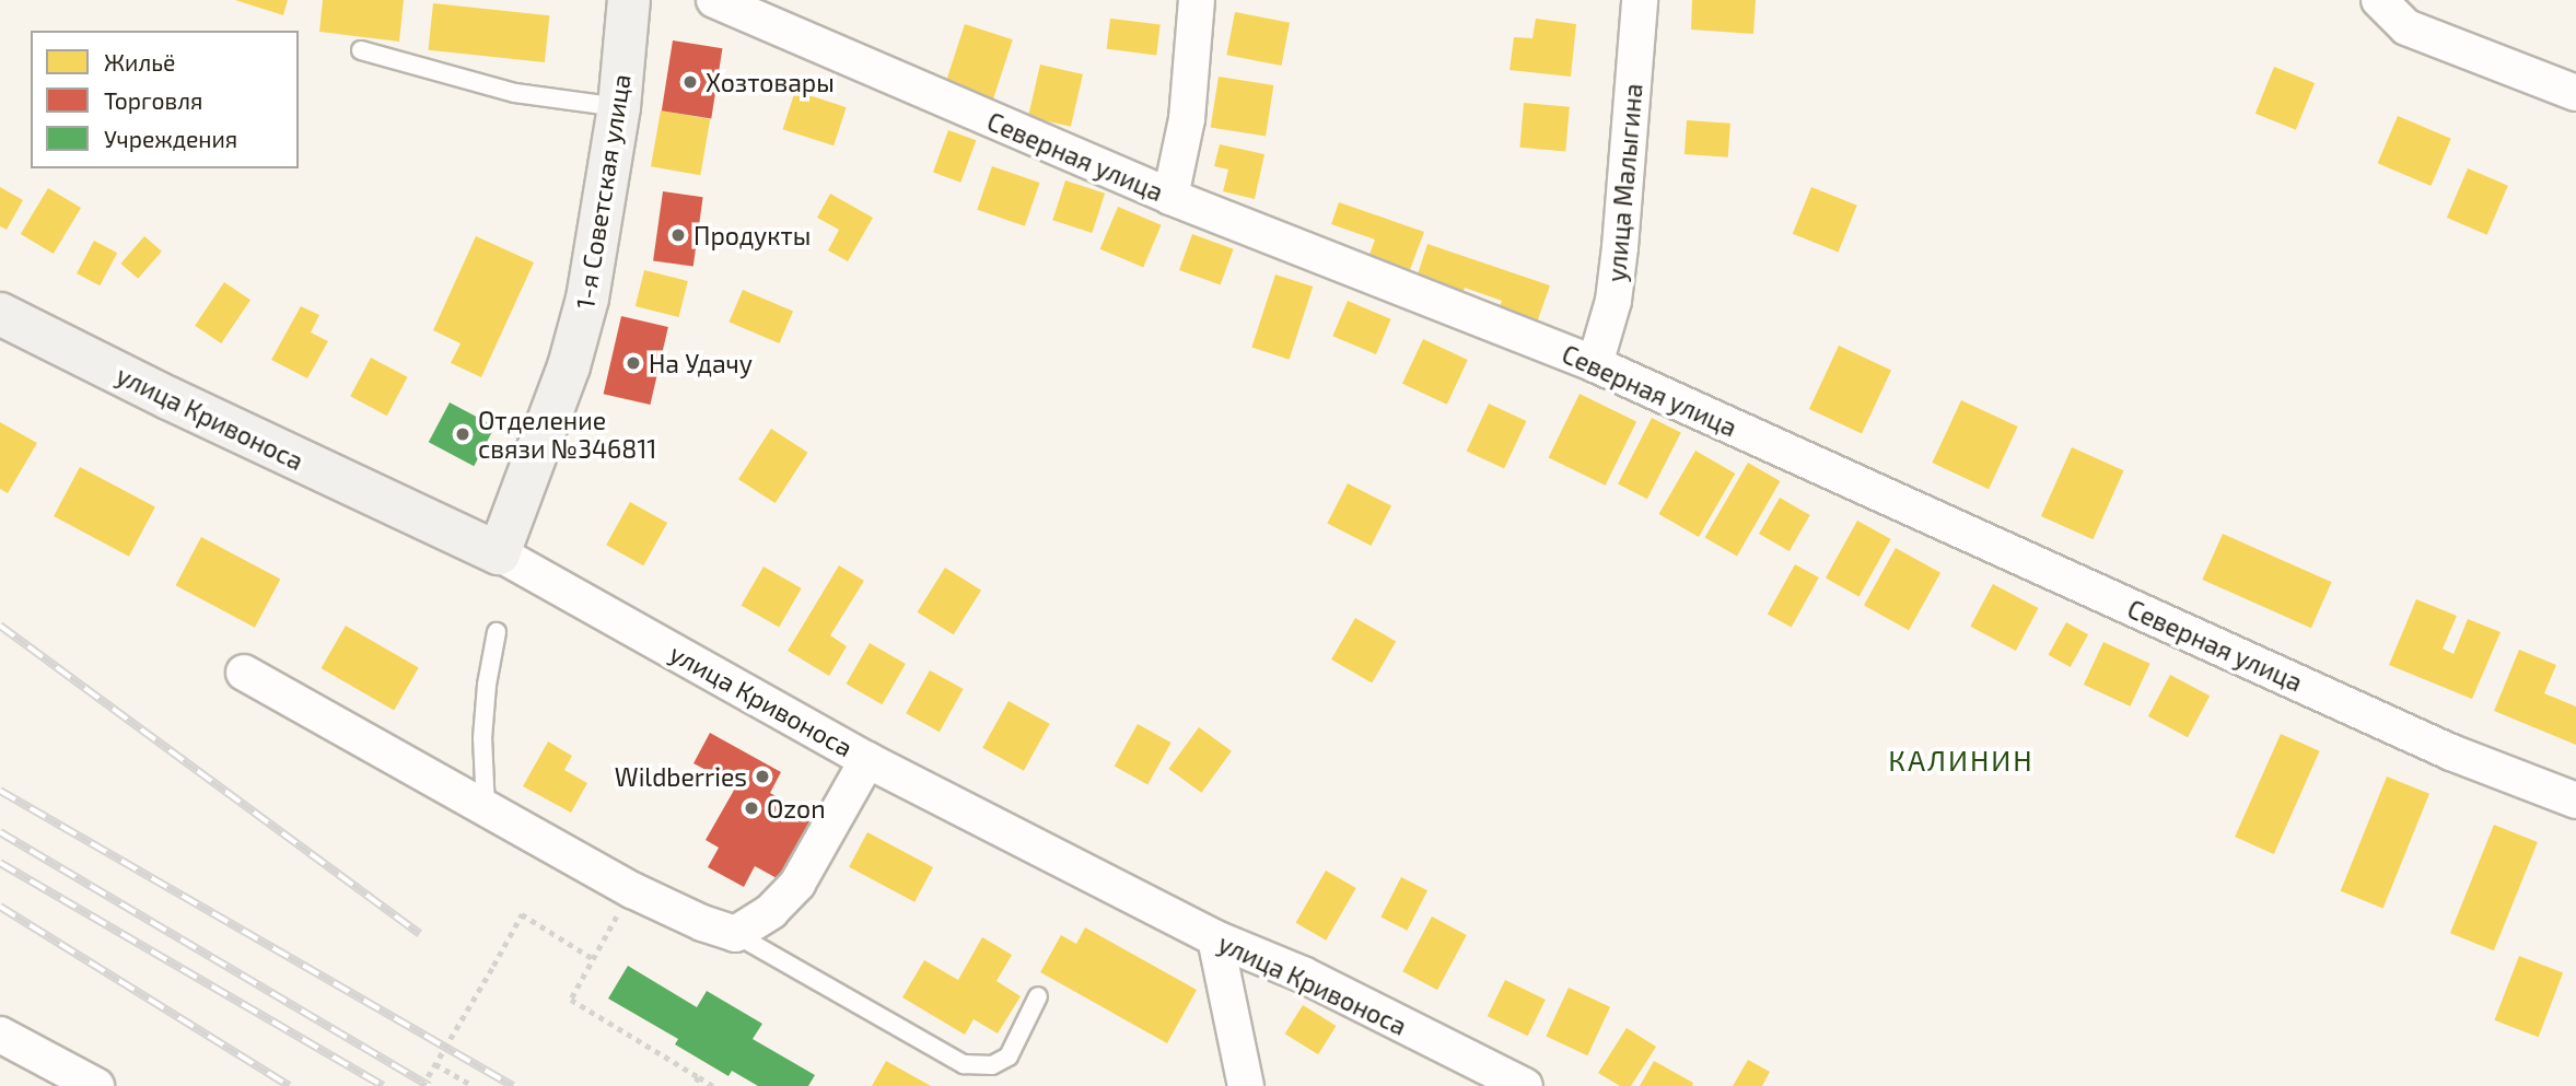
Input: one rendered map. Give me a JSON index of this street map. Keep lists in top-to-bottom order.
{
  "streets": {
    "street": [
      "Северная улица",
      "улица Малыгина",
      "1-я Советская улица",
      "улица Кривоноса"
    ]
  },
  "crossings": [
    ["Северная улица", "улица Малыгина"],
    ["1-я Советская улица", "улица Кривоноса"]
  ],
  "districts": ["КАЛИНИН"],
  "places": [
    "Хозтовары",
    "Продукты",
    "На Удачу",
    "Отделение связи №346811",
    "Wildberries",
    "Ozon"
  ],
  "legend": ["Жильё", "Торговля", "Учреждения"]
}
